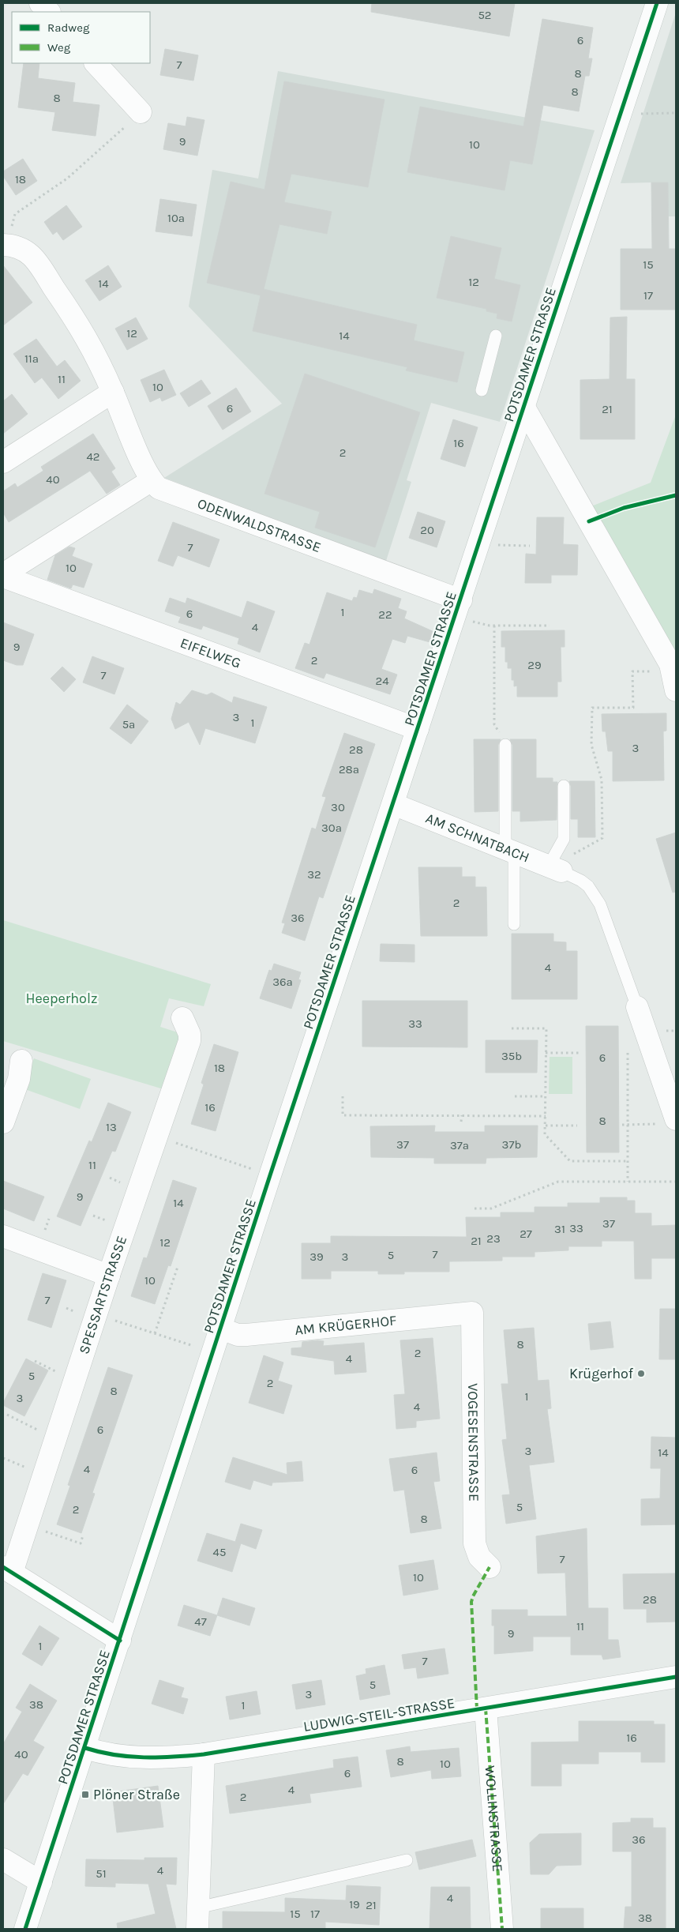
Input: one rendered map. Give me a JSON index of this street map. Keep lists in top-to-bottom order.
{
  "streets": {
    "street": [
      "POTSDAMER STRASSE",
      "ODENWALDSTRASSE",
      "EIFELWEG",
      "AM SCHNATBACH",
      "SPESSARTSTRASSE",
      "AM KRÜGERHOF",
      "VOGESENSTRASSE",
      "LUDWIG-STEIL-STRASSE",
      "WOLLINSTRASSE"
    ]
  },
  "crossings": [
    ["POTSDAMER STRASSE", "ODENWALDSTRASSE"],
    ["POTSDAMER STRASSE", "EIFELWEG"],
    ["POTSDAMER STRASSE", "AM SCHNATBACH"],
    ["POTSDAMER STRASSE", "AM KRÜGERHOF"],
    ["POTSDAMER STRASSE", "LUDWIG-STEIL-STRASSE"],
    ["ODENWALDSTRASSE", "EIFELWEG"],
    ["AM KRÜGERHOF", "VOGESENSTRASSE"],
    ["LUDWIG-STEIL-STRASSE", "WOLLINSTRASSE"]
  ],
  "parks": ["Heeperholz"],
  "places": {
    "other": ["Krügerhof"],
    "transit": ["Plöner Straße"]
  },
  "house_numbers": [
    "52",
    "6",
    "7",
    "8",
    "8",
    "8",
    "9",
    "10",
    "18",
    "10a",
    "15",
    "12",
    "14",
    "17",
    "12",
    "14",
    "11a",
    "11",
    "10",
    "6",
    "21",
    "16",
    "2",
    "42",
    "40",
    "20",
    "7",
    "10",
    "1",
    "6",
    "22",
    "4",
    "9",
    "2",
    "29",
    "7",
    "24",
    "3",
    "1",
    "5a",
    "3",
    "28",
    "28a",
    "30",
    "30a",
    "32",
    "2",
    "36",
    "4",
    "36a",
    "33",
    "35b",
    "6",
    "18",
    "16",
    "8",
    "13",
    "37",
    "37b",
    "37a",
    "11",
    "9",
    "14",
    "37",
    "33",
    "31",
    "27",
    "23",
    "21",
    "12",
    "7",
    "5",
    "39",
    "3",
    "10",
    "7",
    "8",
    "2",
    "4",
    "5",
    "2",
    "8",
    "1",
    "3",
    "4",
    "6",
    "3",
    "14",
    "4",
    "6",
    "5",
    "2",
    "8",
    "45",
    "7",
    "10",
    "28",
    "47",
    "11",
    "9",
    "1",
    "7",
    "5",
    "3",
    "38",
    "1",
    "16",
    "40",
    "8",
    "10",
    "6",
    "4",
    "2",
    "36",
    "4",
    "51",
    "4",
    "19",
    "21",
    "15",
    "17",
    "38"
  ],
  "legend": ["Radweg", "Weg"]
}
